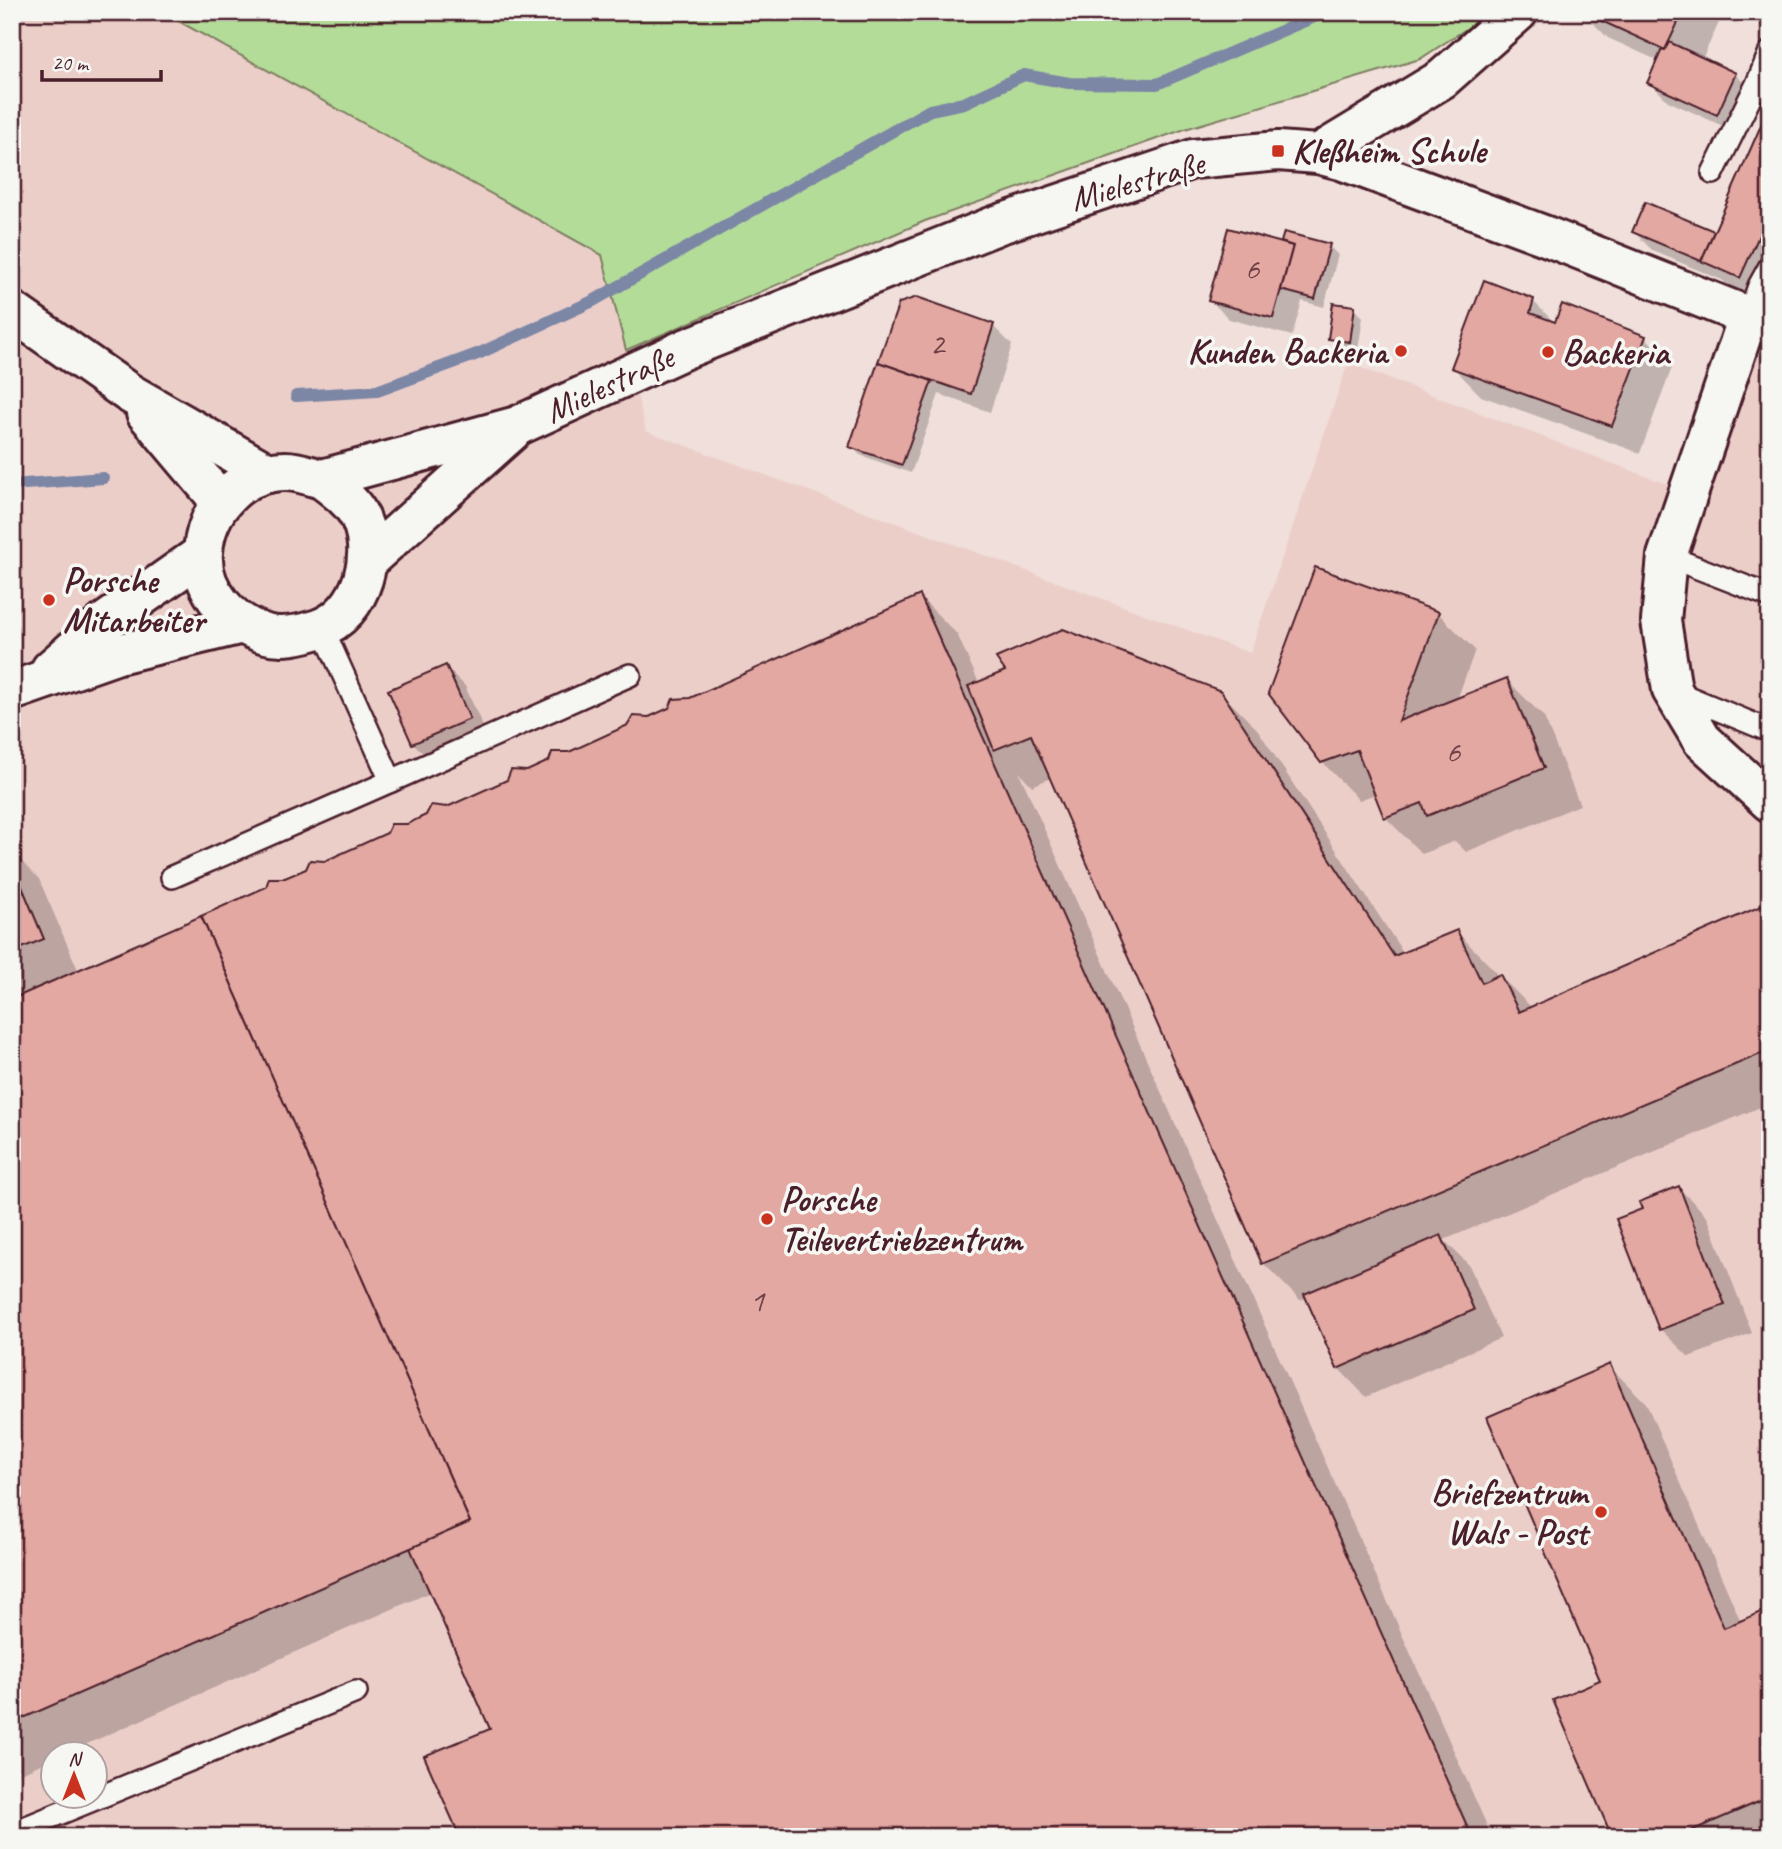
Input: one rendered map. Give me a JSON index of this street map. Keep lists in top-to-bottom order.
{
  "streets": {
    "street": ["Mielestraße"]
  },
  "places": {
    "transit": ["Kleßheim Schule"],
    "other": [
      "Kunden Backeria",
      "Backeria",
      "Porsche Mitarbeiter",
      "Porsche Teilevertriebzentrum",
      "Briefzentrum Wals - Post"
    ]
  },
  "house_numbers": [
    "6",
    "2",
    "6",
    "1"
  ],
  "scale_bar": "20 m",
  "north": "top"
}
